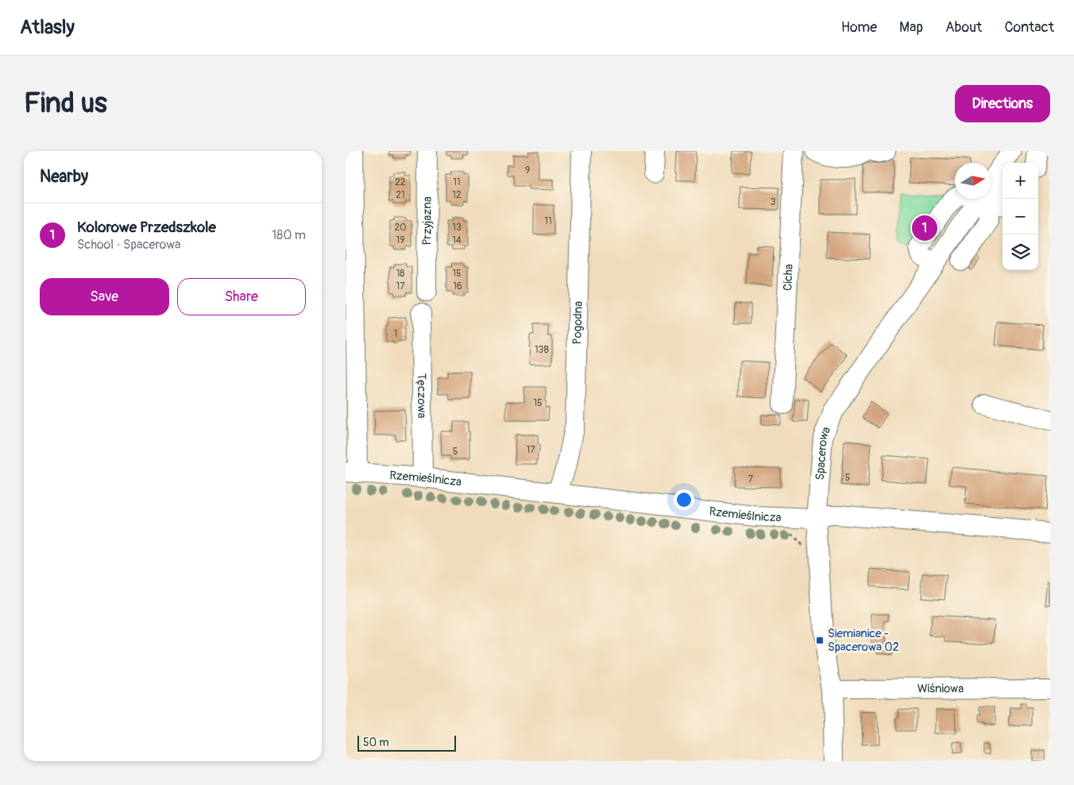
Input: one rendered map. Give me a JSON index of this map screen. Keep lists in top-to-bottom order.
{
  "streets": {
    "street": [
      "Przyjazna",
      "Cicha",
      "Pogodna",
      "Tęczowa",
      "Spacerowa",
      "Rzemieślnicza",
      "Wiśniowa"
    ]
  },
  "crossings": [
    ["Pogodna", "Rzemieślnicza"],
    ["Tęczowa", "Rzemieślnicza"],
    ["Spacerowa", "Rzemieślnicza"],
    ["Spacerowa", "Wiśniowa"]
  ],
  "places": {
    "transit": ["Siemianice - Spacerowa 02"]
  },
  "house_numbers": [
    "9",
    "22",
    "11",
    "21",
    "12",
    "3",
    "11",
    "20",
    "13",
    "19",
    "14",
    "18",
    "15",
    "17",
    "16",
    "1",
    "13B",
    "15",
    "17",
    "5",
    "5",
    "7"
  ],
  "scale_bar": "50 m",
  "north": "right",
  "page": {
    "header": "Atlasly",
    "nav": [
      "Home",
      "Map",
      "About",
      "Contact"
    ],
    "buttons": [
      "Directions",
      ["Save", "Share"]
    ],
    "title": "Find us",
    "heading": "Nearby",
    "map_buttons": ["+", "−"],
    "list": [
      {
        "mark": "1",
        "name": "Kolorowe Przedszkole",
        "note": "School · Spacerowa",
        "value": "180 m"
      }
    ],
    "pins": "1",
    "scale": "50 m"
  }
}
